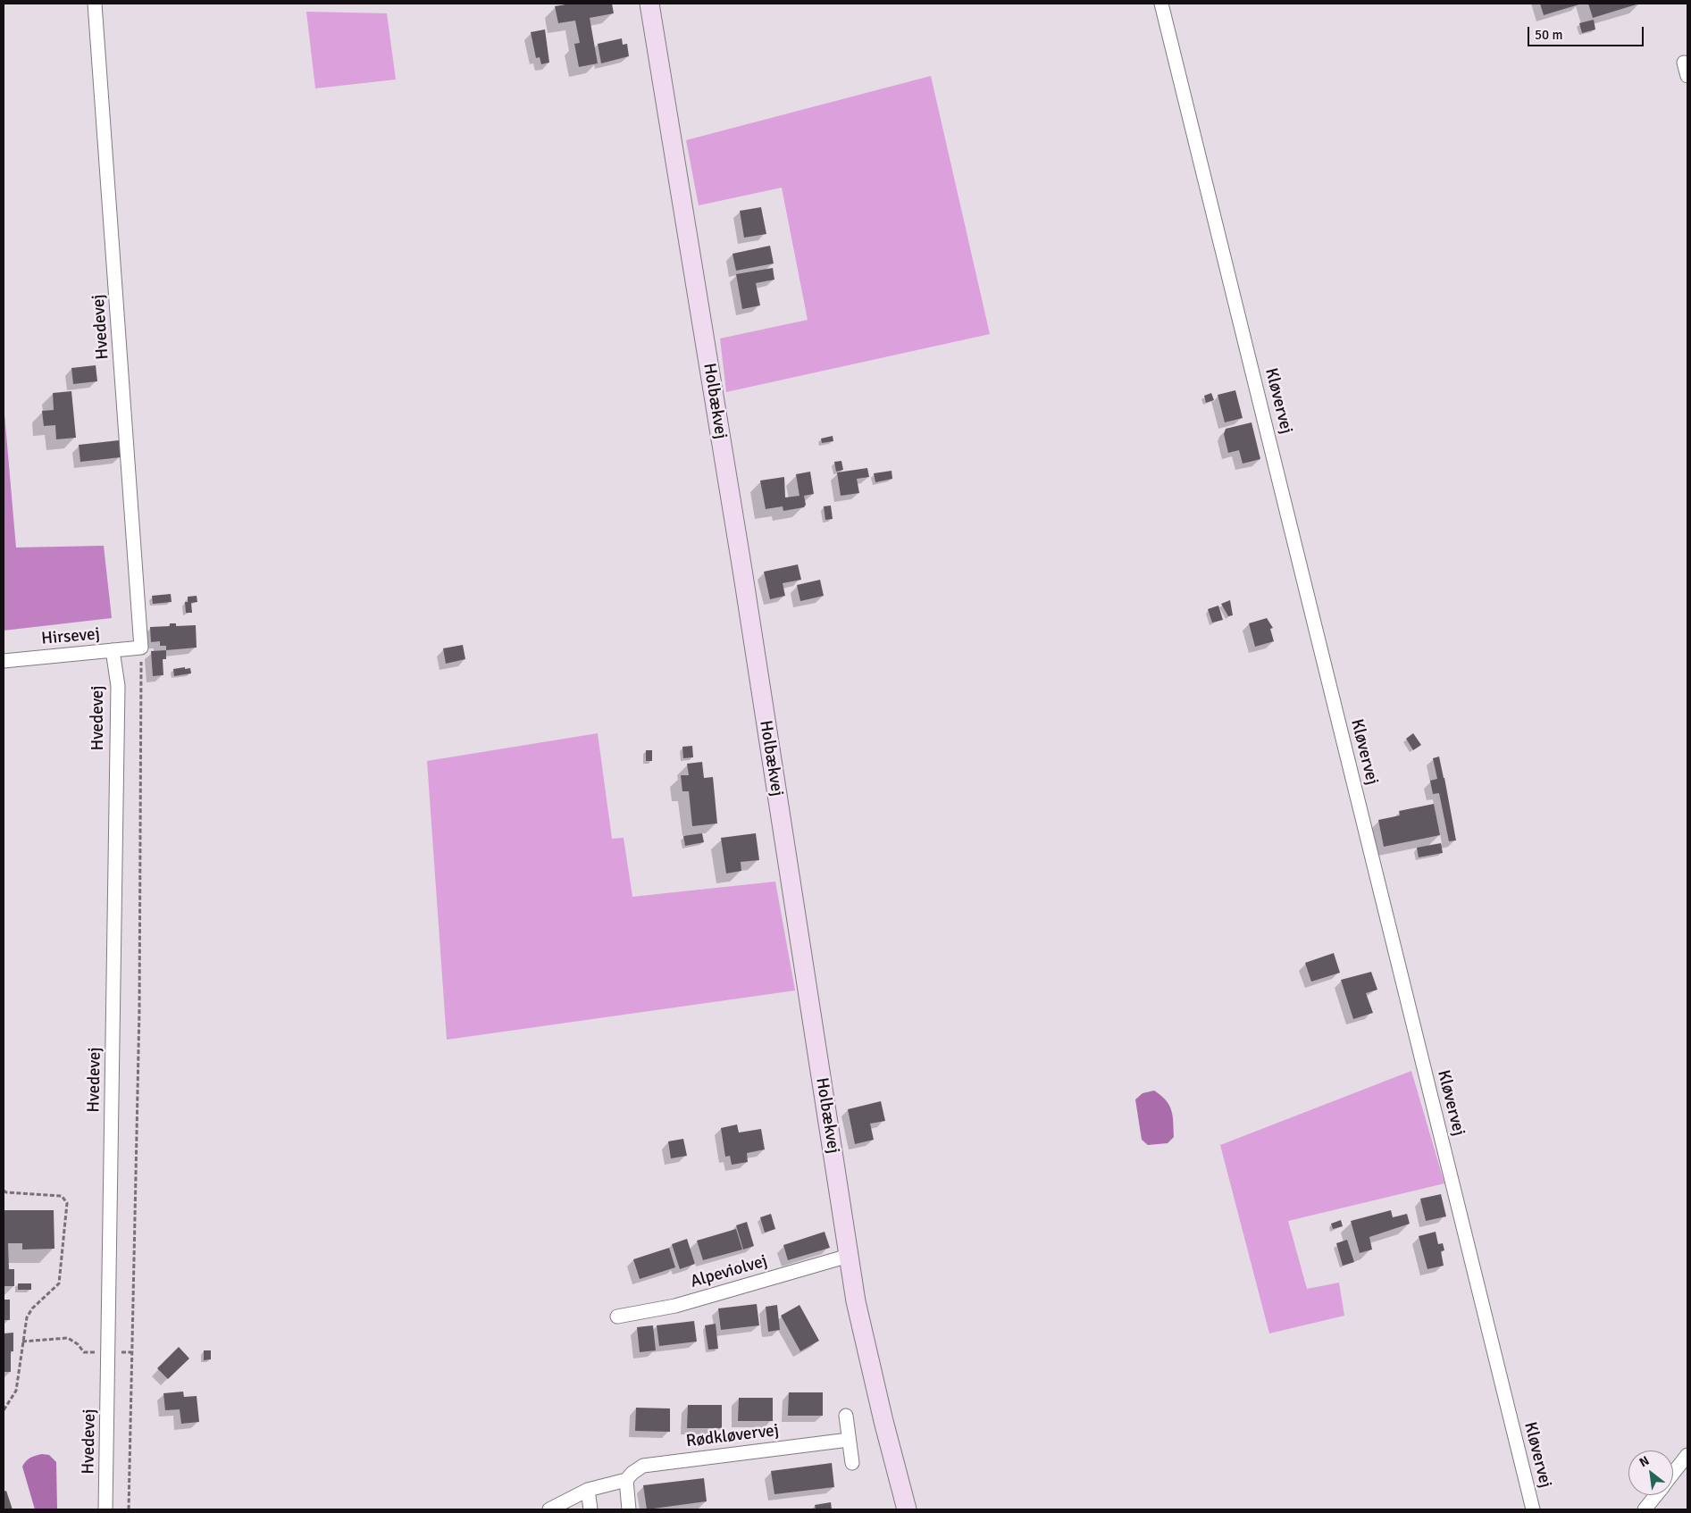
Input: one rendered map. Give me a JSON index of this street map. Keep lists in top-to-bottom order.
{
  "streets": {
    "street": [
      "Hvedevej",
      "Holbækvej",
      "Kløvervej",
      "Hirsevej",
      "Alpeviolvej",
      "Rødkløvervej"
    ]
  },
  "crossings": [
    ["Hvedevej", "Hirsevej"],
    ["Holbækvej", "Alpeviolvej"]
  ],
  "scale_bar": "50 m",
  "north": "top left"
}
